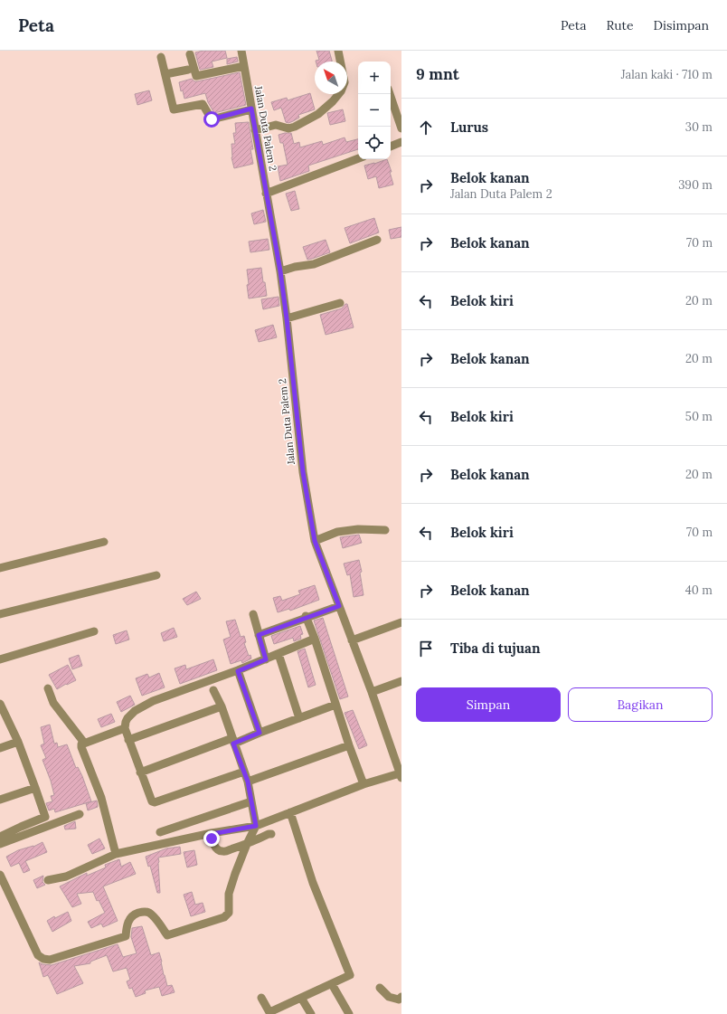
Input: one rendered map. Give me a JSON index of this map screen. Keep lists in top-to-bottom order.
{
  "streets": {
    "street": ["Jalan Duta Palem 2"]
  },
  "north": "top left",
  "page": {
    "header": "Peta",
    "nav": ["Peta", "Rute", "Disimpan"],
    "heading": ["9 mnt", "Jalan kaki · 710 m"],
    "map_buttons": ["+", "−"],
    "list": [
      ["Lurus", "30 m"],
      ["Belok kanan", "Jalan Duta Palem 2", "390 m"],
      ["Belok kanan", "70 m"],
      ["Belok kiri", "20 m"],
      ["Belok kanan", "20 m"],
      ["Belok kiri", "50 m"],
      ["Belok kanan", "20 m"],
      ["Belok kiri", "70 m"],
      ["Belok kanan", "40 m"],
      "Tiba di tujuan"
    ],
    "buttons": ["Simpan", "Bagikan"]
  }
}
